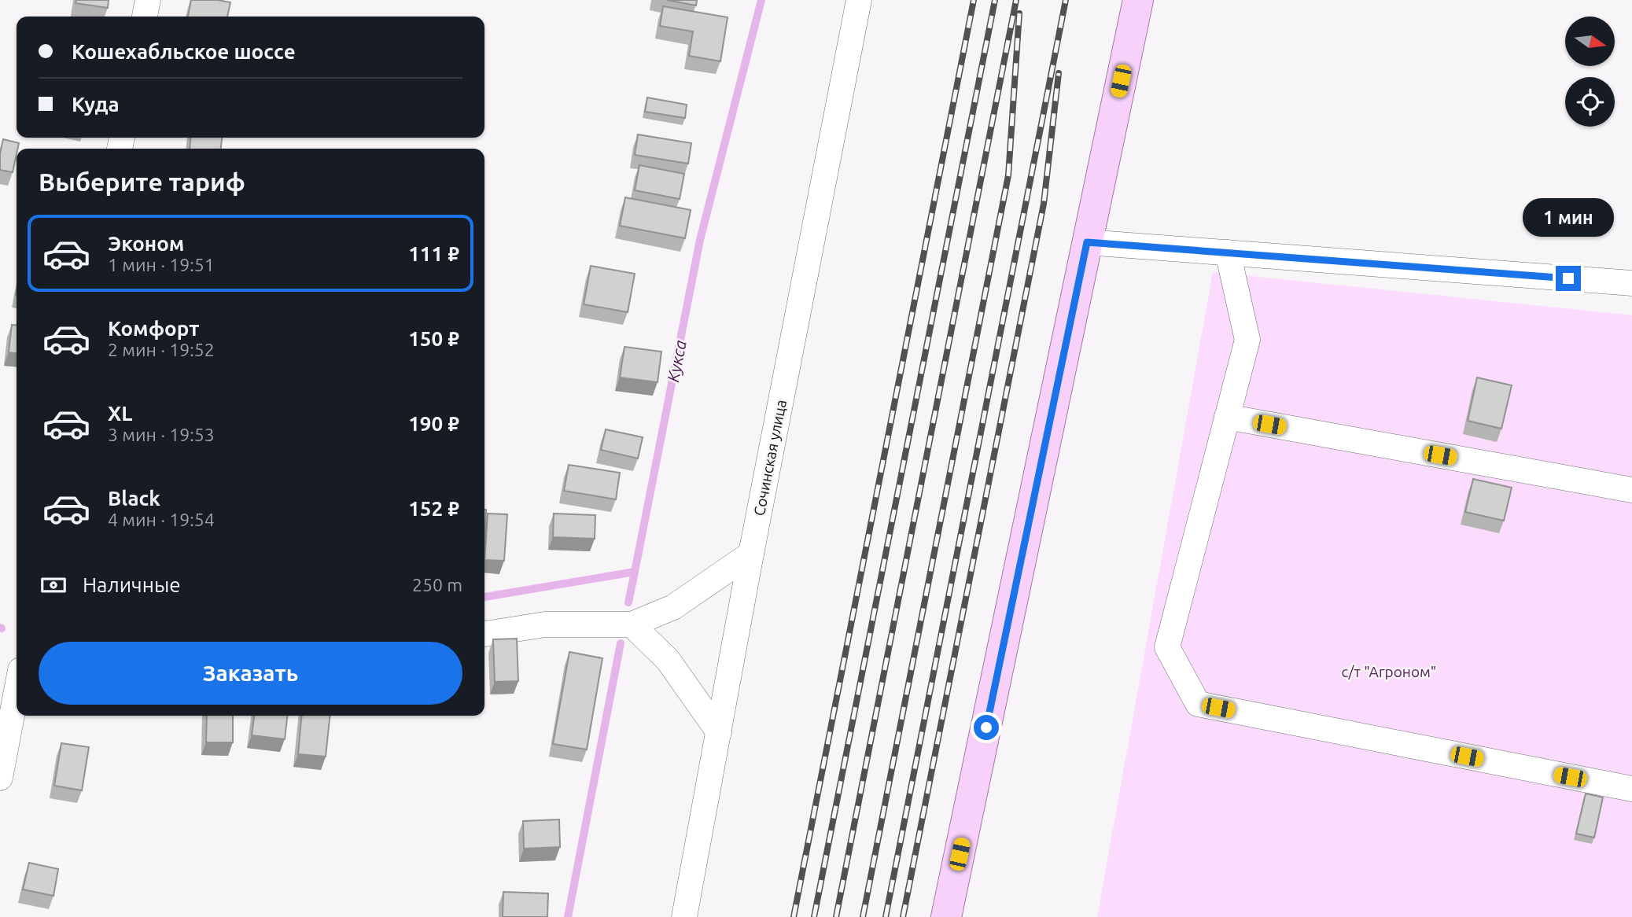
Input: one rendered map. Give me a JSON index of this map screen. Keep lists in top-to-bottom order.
{
  "streets": {
    "street": ["Сочинская улица"]
  },
  "water": ["Кукса"],
  "parks": ["с/т \"Агроном\""],
  "north": "right",
  "page": {
    "banner": ["Кошехабльское шоссе", "Куда"],
    "heading": "Выберите тариф",
    "bubble": "1 мин",
    "list": [
      {
        "name": "Эконом",
        "note": "1 мин · 19:51",
        "value": "111 ₽"
      },
      {
        "name": "Комфорт",
        "note": "2 мин · 19:52",
        "value": "150 ₽"
      },
      {
        "name": "XL",
        "note": "3 мин · 19:53",
        "value": "190 ₽"
      },
      {
        "name": "Black",
        "note": "4 мин · 19:54",
        "value": "152 ₽"
      }
    ],
    "pay": ["Наличные", "250 m"],
    "buttons": "Заказать"
  }
}
